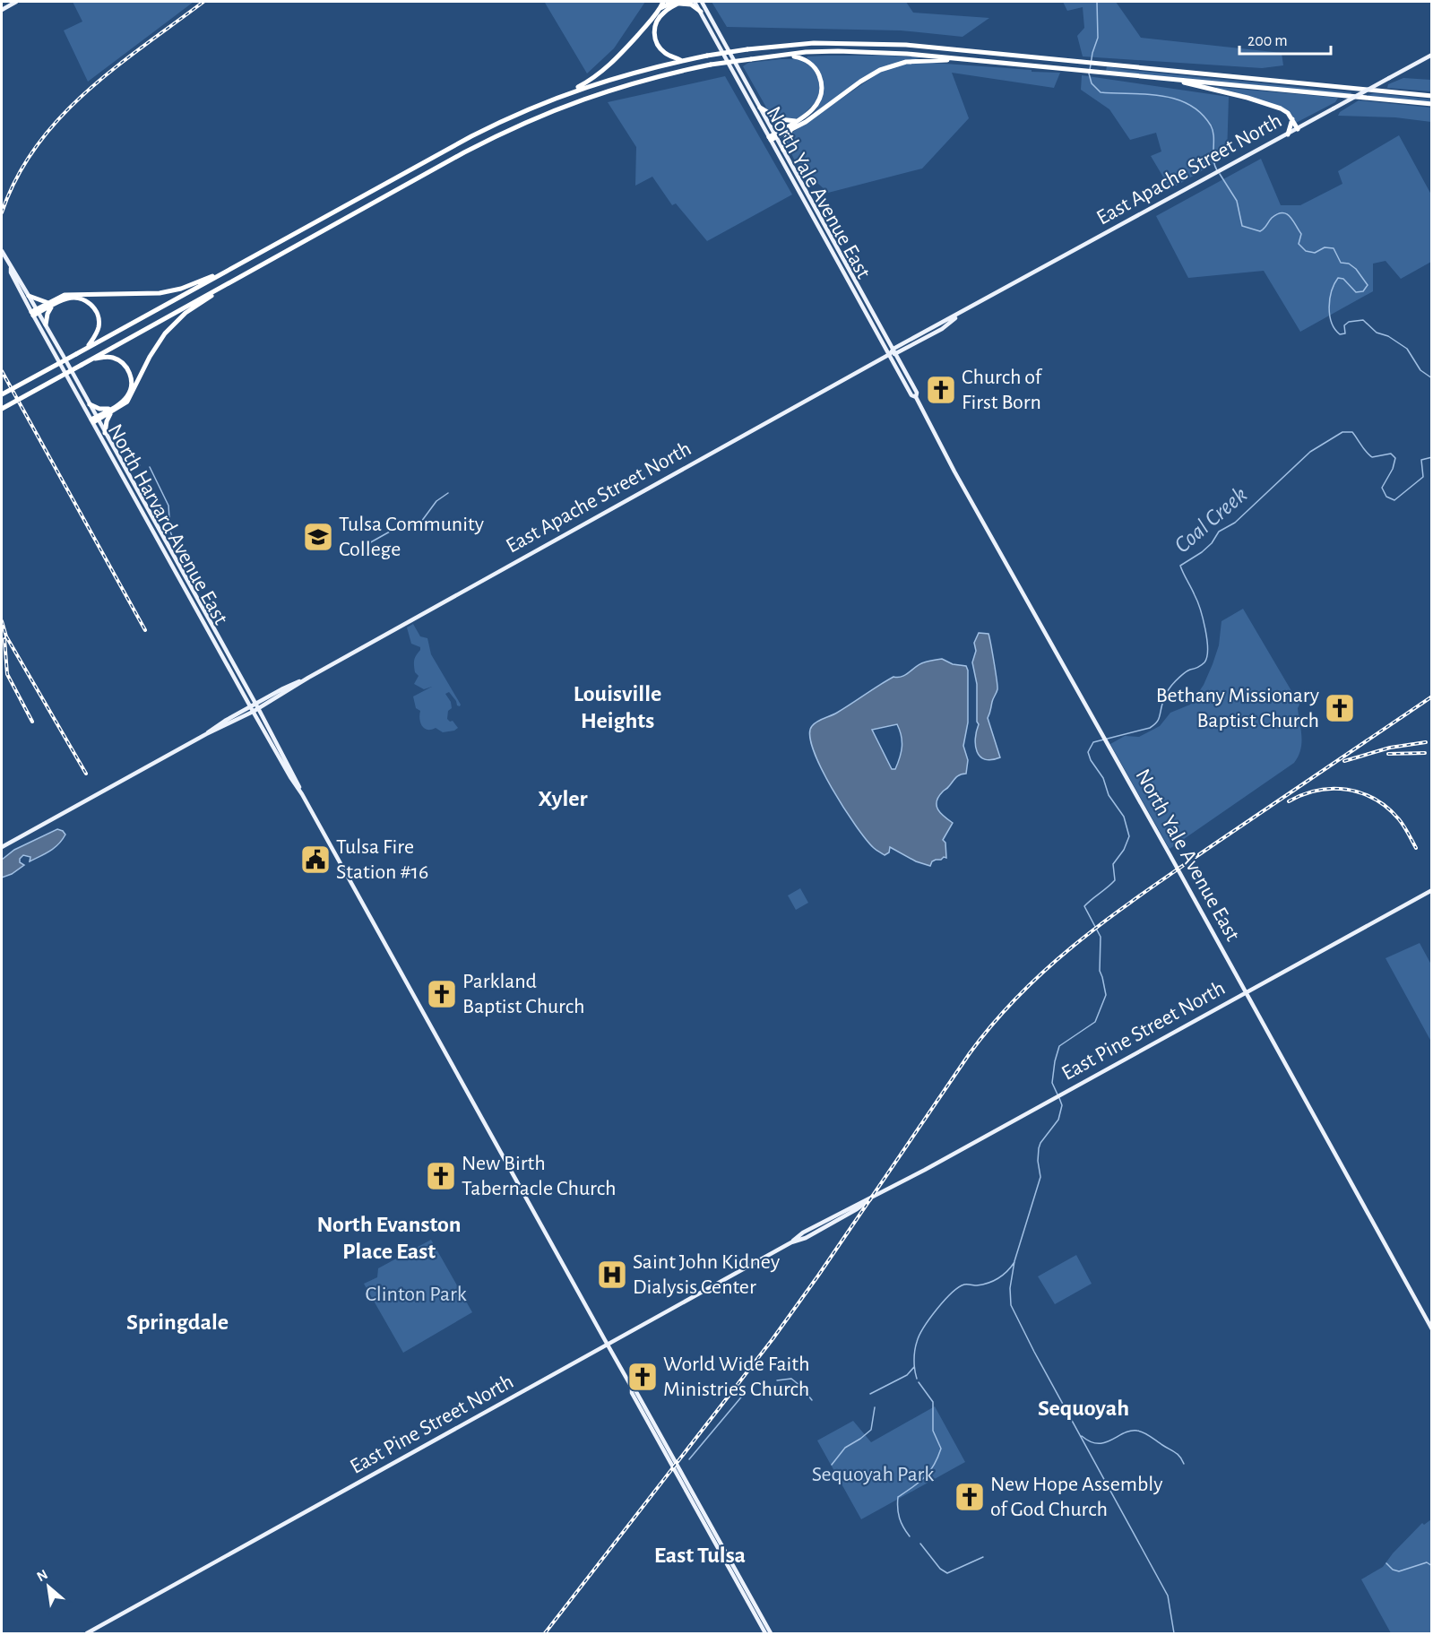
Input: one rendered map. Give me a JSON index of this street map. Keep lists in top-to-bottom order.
{
  "streets": {
    "main road": [
      "East Apache Street North",
      "North Yale Avenue East",
      "North Harvard Avenue East",
      "East Pine Street North"
    ]
  },
  "crossings": [
    ["East Apache Street North", "North Yale Avenue East"],
    ["East Apache Street North", "North Harvard Avenue East"],
    ["North Yale Avenue East", "East Pine Street North"],
    ["North Harvard Avenue East", "East Pine Street North"]
  ],
  "districts": [
    "Louisville Heights",
    "Xyler",
    "North Evanston Place East",
    "Springdale",
    "Sequoyah",
    "East Tulsa"
  ],
  "water": ["Coal Creek"],
  "parks": ["Clinton Park", "Sequoyah Park"],
  "places": {
    "church": [
      "Church of First Born",
      "Bethany Missionary Baptist Church",
      "Parkland Baptist Church",
      "New Birth Tabernacle Church",
      "World Wide Faith Ministries Church",
      "New Hope Assembly of God Church"
    ],
    "school or university": ["Tulsa Community College"],
    "public building": ["Tulsa Fire Station #16"],
    "hospital": ["Saint John Kidney Dialysis Center"]
  },
  "scale_bar": "200 m",
  "north": "top left"
}
